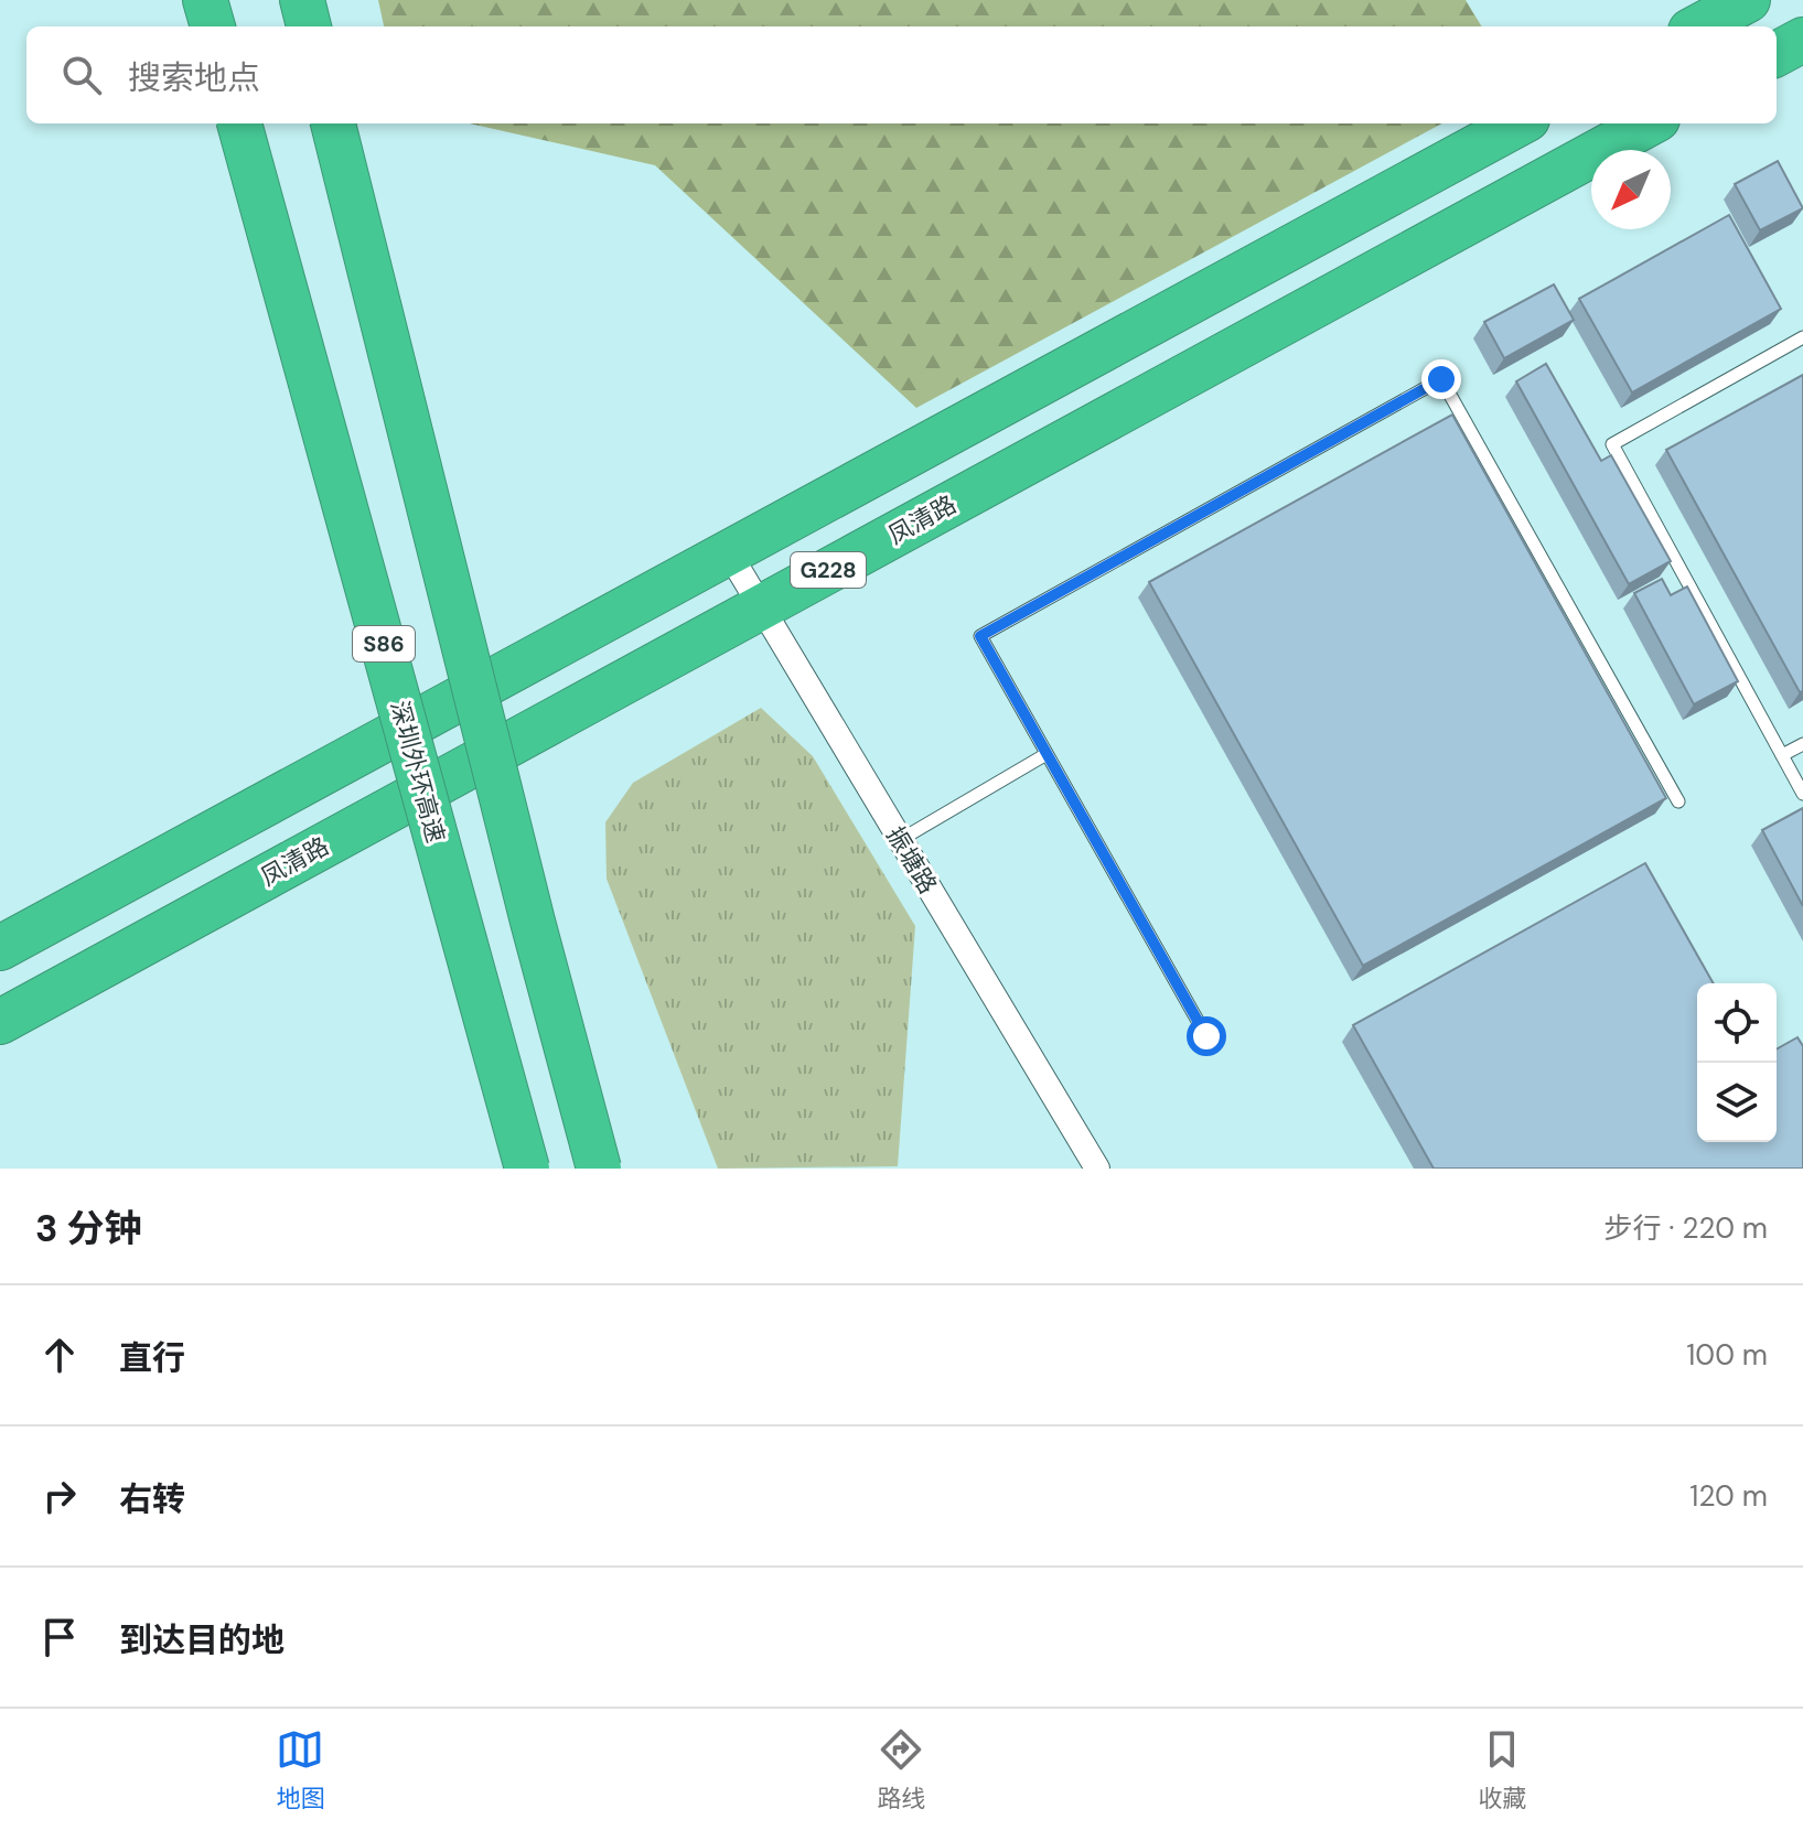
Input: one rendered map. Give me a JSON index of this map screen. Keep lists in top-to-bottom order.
{
  "streets": {
    "highway": [
      "凤清路",
      "G228",
      "S86",
      "深圳外环高速"
    ],
    "street": ["振塘路"]
  },
  "crossings": [
    ["凤清路", "振塘路"],
    ["G228", "振塘路"]
  ],
  "north": "bottom left",
  "page": {
    "search": "搜索地点",
    "heading": ["3 分钟", "步行 · 220 m"],
    "list": [
      ["直行", "100 m"],
      ["右转", "120 m"],
      "到达目的地"
    ],
    "nav": ["地图", "路线", "收藏"]
  }
}
